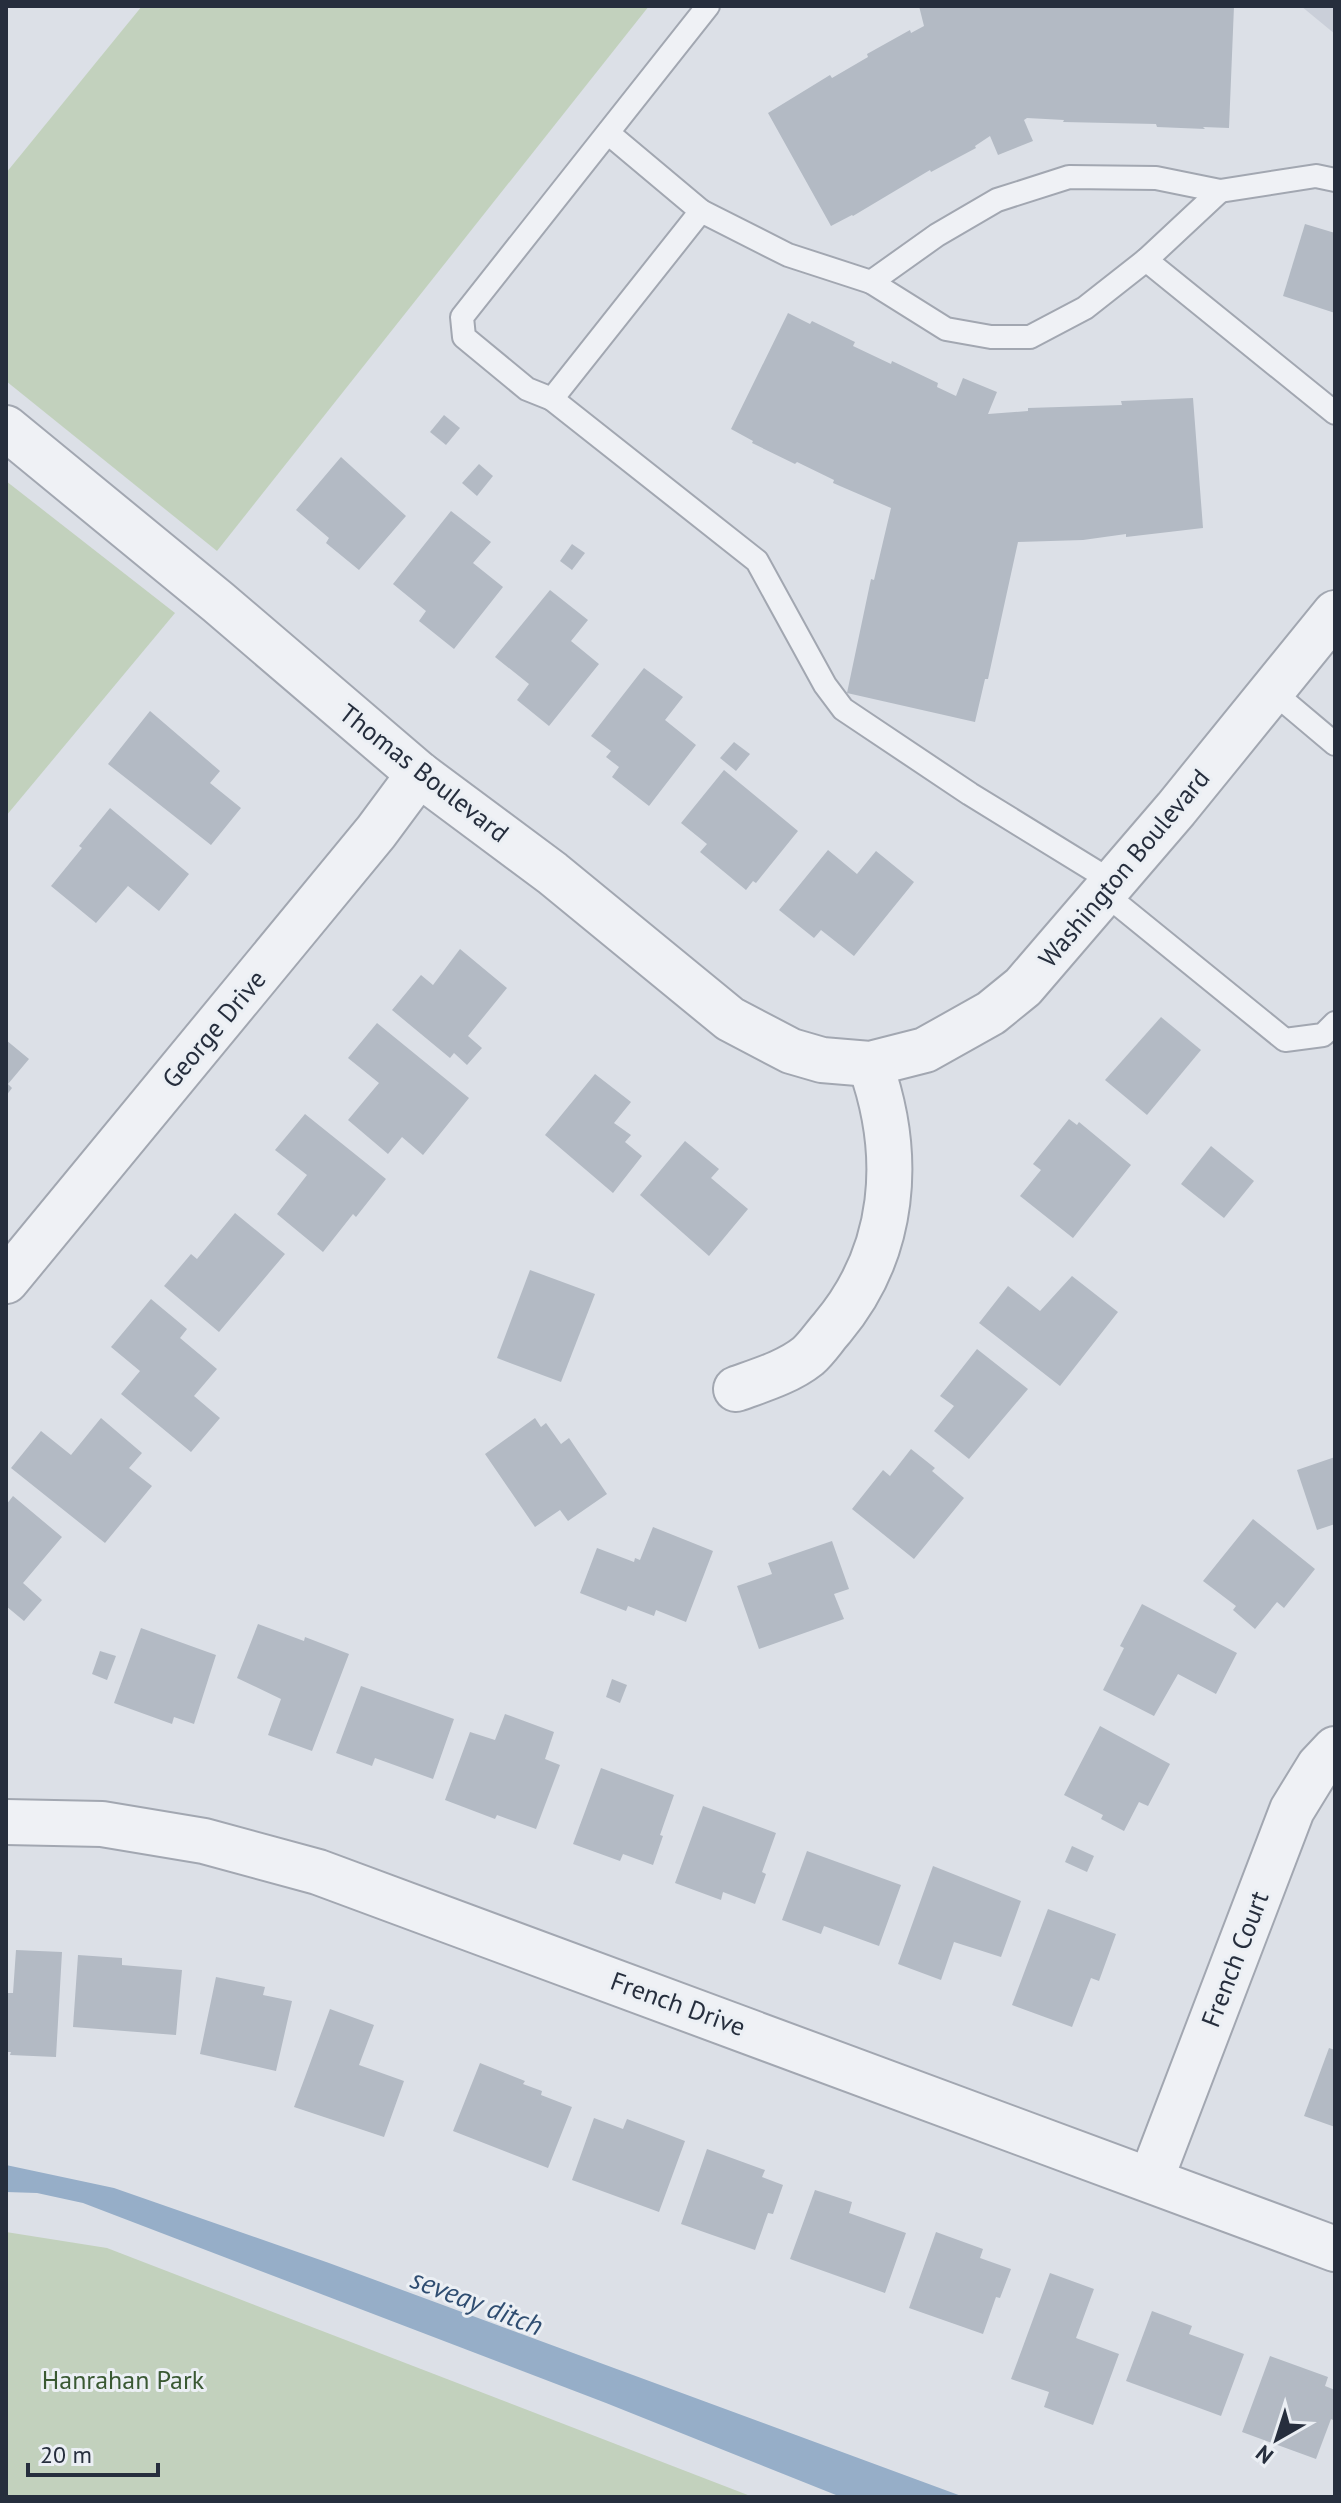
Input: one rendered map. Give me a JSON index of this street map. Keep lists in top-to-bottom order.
{
  "streets": {
    "street": [
      "Thomas Boulevard",
      "Washington Boulevard",
      "George Drive",
      "French Court",
      "French Drive"
    ]
  },
  "crossings": [
    ["Thomas Boulevard", "Washington Boulevard"],
    ["Thomas Boulevard", "George Drive"],
    ["French Court", "French Drive"]
  ],
  "water": ["seveay ditch"],
  "parks": ["Hanrahan Park"],
  "scale_bar": "20 m",
  "north": "bottom left"
}
